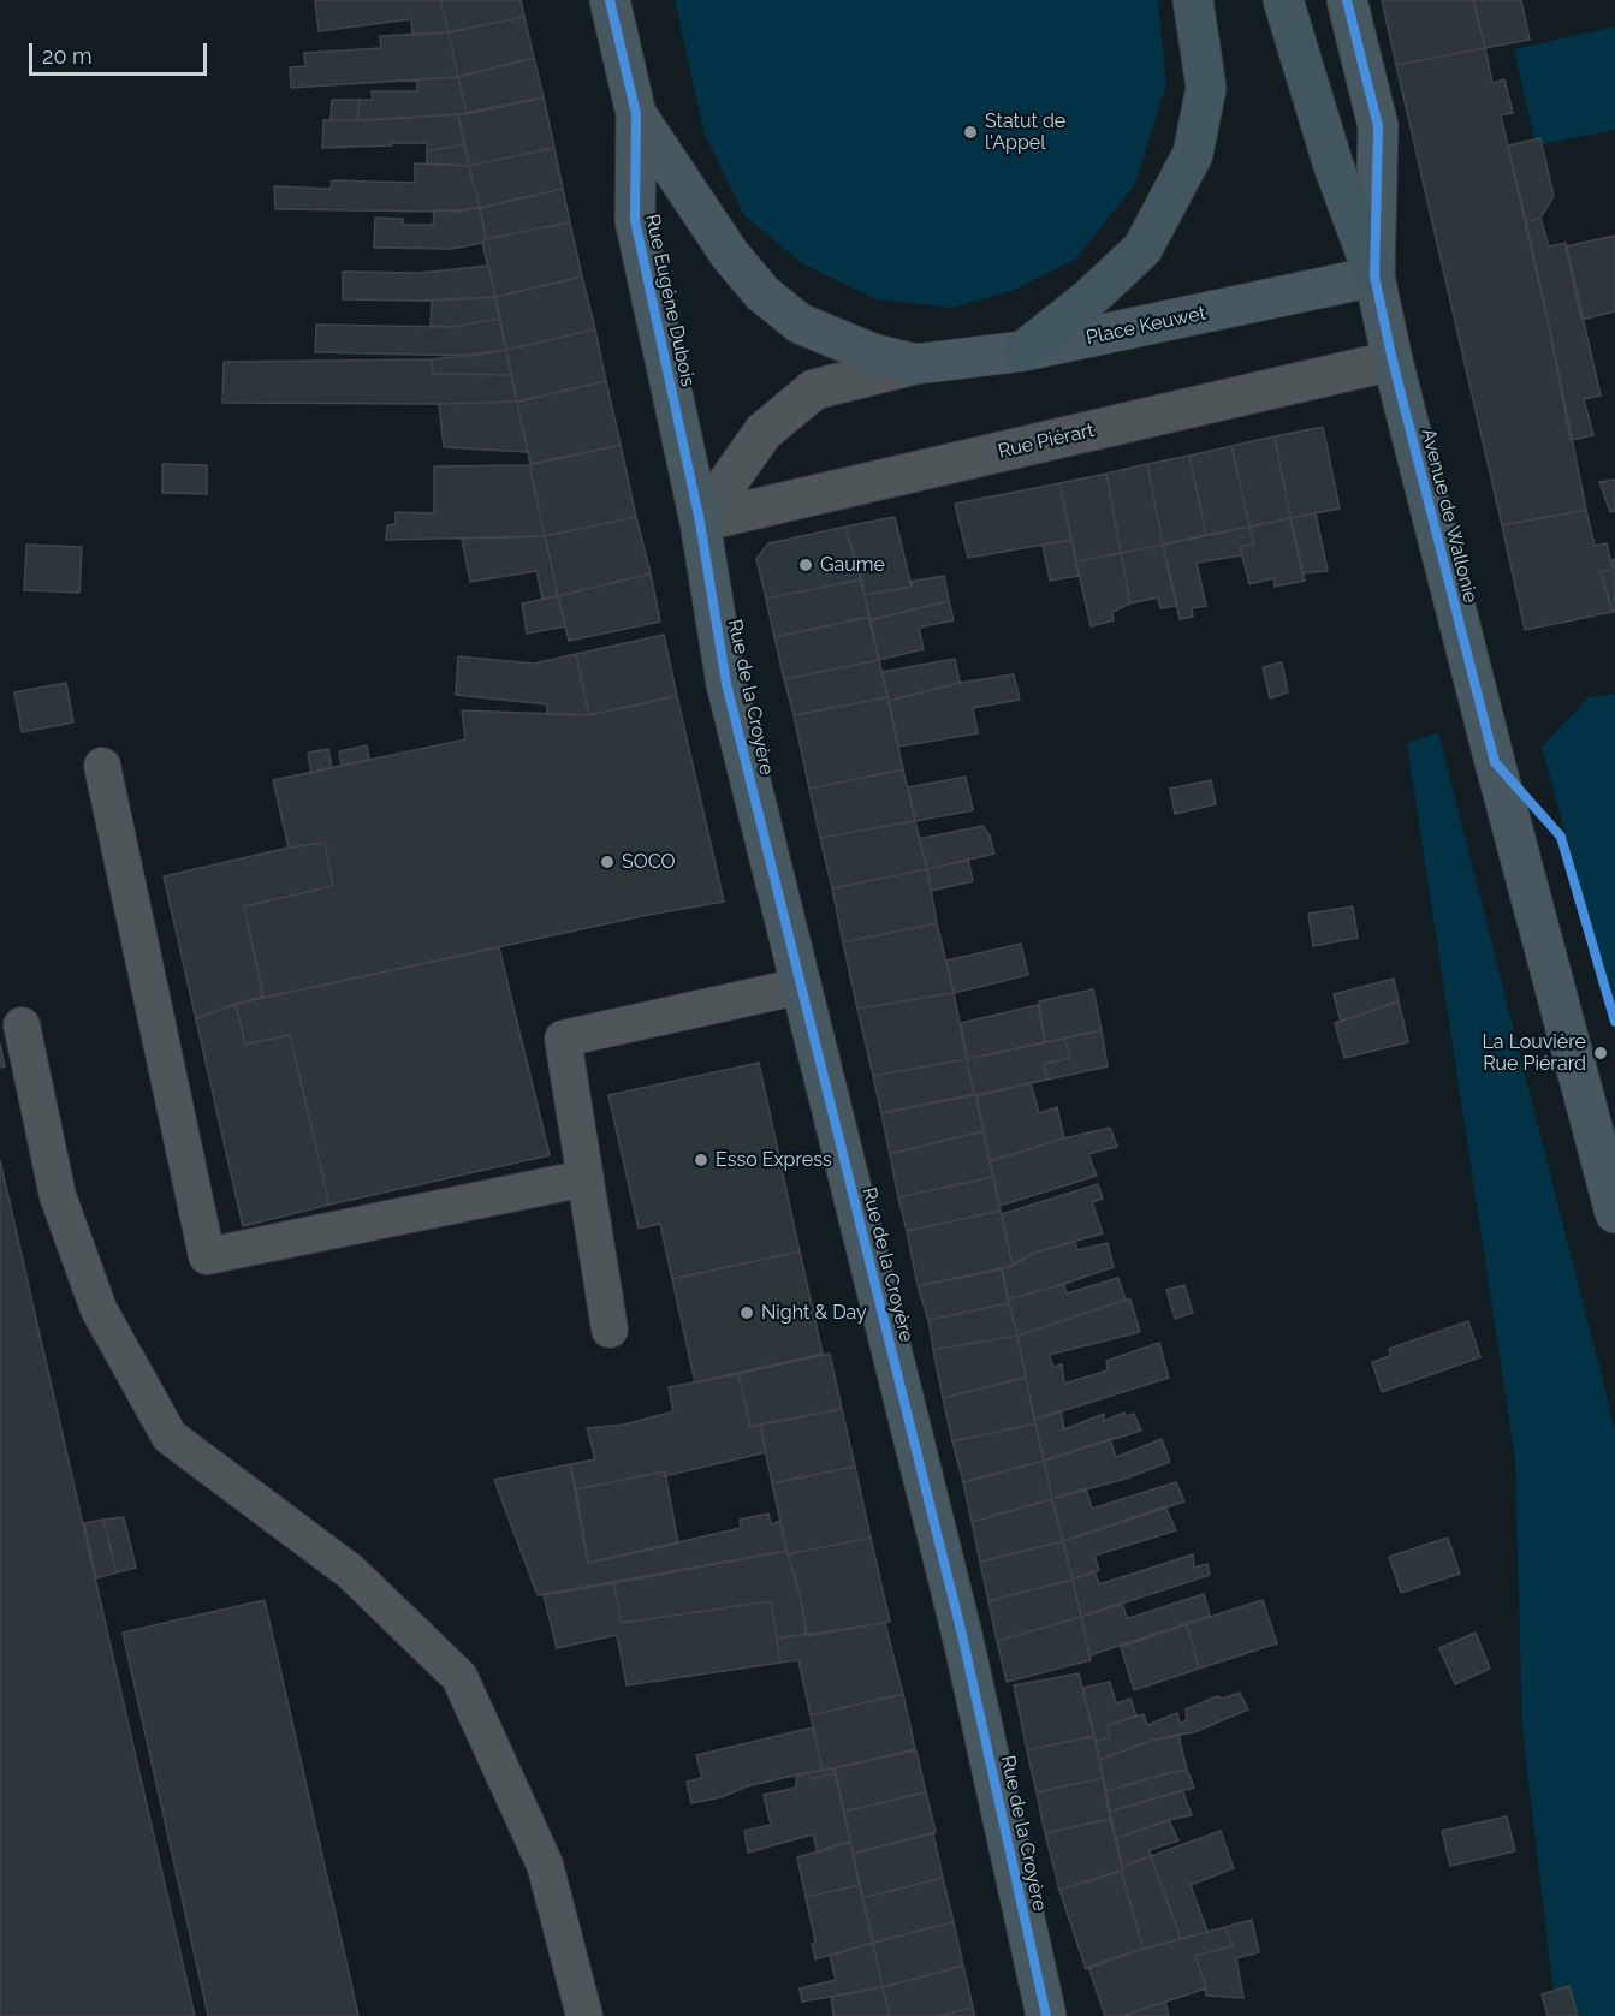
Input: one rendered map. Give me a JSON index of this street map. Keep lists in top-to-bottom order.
{
  "streets": {
    "main road": [
      "Rue Eugène Dubois",
      "Place Keuwet",
      "Avenue de Wallonie",
      "Rue de la Croyère"
    ],
    "street": ["Rue Piérart"]
  },
  "crossings": [
    ["Rue Eugène Dubois", "Place Keuwet"],
    ["Rue Eugène Dubois", "Rue Piérart"],
    ["Rue Eugène Dubois", "Rue de la Croyère"],
    ["Place Keuwet", "Rue Piérart"],
    ["Place Keuwet", "Avenue de Wallonie"],
    ["Place Keuwet", "Rue de la Croyère"],
    ["Rue Piérart", "Avenue de Wallonie"],
    ["Rue Piérart", "Rue de la Croyère"]
  ],
  "places": [
    "Statut de l'Appel",
    "Gaume",
    "SOCO",
    "La Louvière Rue Piérard",
    "Esso Express",
    "Night & Day"
  ],
  "scale_bar": "20 m"
}
